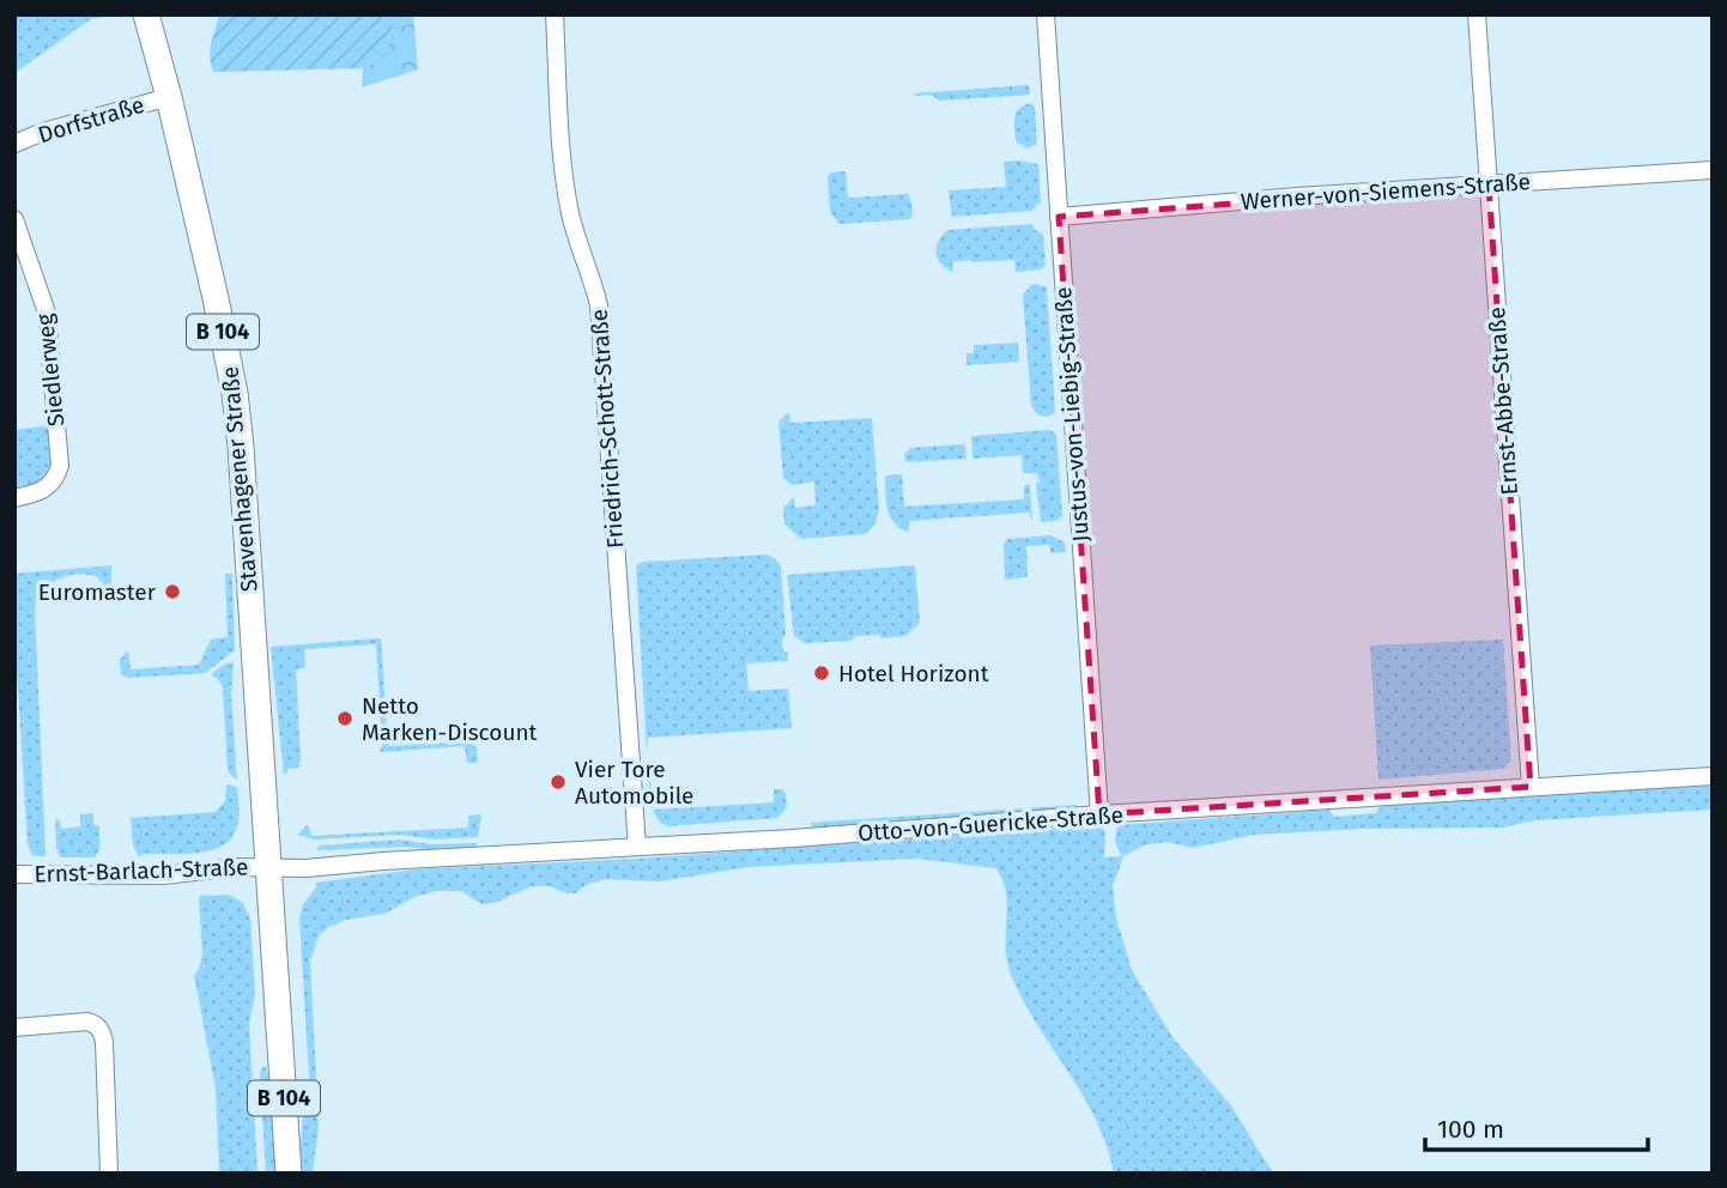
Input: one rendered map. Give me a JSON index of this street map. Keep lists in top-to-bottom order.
{
  "streets": {
    "main road": ["B 104", "Stavenhagener Straße"],
    "street": [
      "Dorfstraße",
      "Werner-von-Siemens-Straße",
      "Siedlerweg",
      "Ernst-Abbe-Straße",
      "Justus-von-Liebig-Straße",
      "Friedrich-Schott-Straße",
      "Otto-von-Guericke-Straße",
      "Ernst-Barlach-Straße"
    ]
  },
  "crossings": [
    ["Dorfstraße", "Stavenhagener Straße"],
    ["Werner-von-Siemens-Straße", "Ernst-Abbe-Straße"],
    ["Werner-von-Siemens-Straße", "Justus-von-Liebig-Straße"],
    ["Ernst-Abbe-Straße", "Otto-von-Guericke-Straße"],
    ["Justus-von-Liebig-Straße", "Otto-von-Guericke-Straße"],
    ["Friedrich-Schott-Straße", "Otto-von-Guericke-Straße"],
    ["Stavenhagener Straße", "Otto-von-Guericke-Straße"],
    ["Stavenhagener Straße", "Ernst-Barlach-Straße"],
    ["Otto-von-Guericke-Straße", "Ernst-Barlach-Straße"]
  ],
  "places": [
    "Euromaster",
    "Hotel Horizont",
    "Netto Marken-Discount",
    "Vier Tore Automobile"
  ],
  "scale_bar": "100 m"
}
